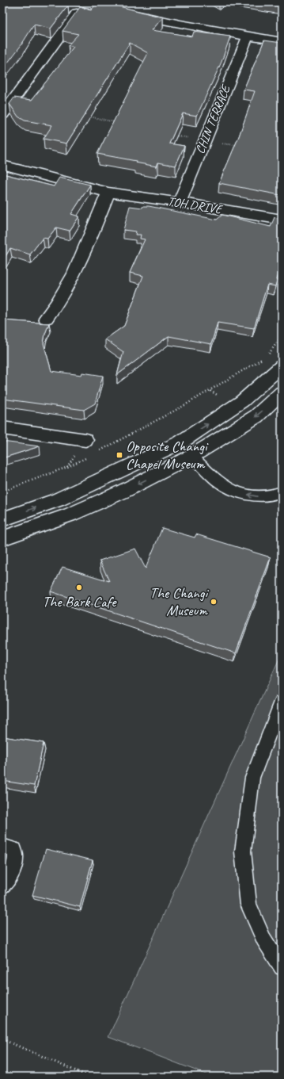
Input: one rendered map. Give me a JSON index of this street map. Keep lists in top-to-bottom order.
{
  "streets": {
    "street": ["CHIN TERRACE", "TOH DRIVE"]
  },
  "crossings": [
    ["CHIN TERRACE", "TOH DRIVE"]
  ],
  "places": {
    "transit": ["Opposite Changi Chapel Museum"],
    "other": ["The Bark Cafe", "The Changi Museum"]
  }
}
